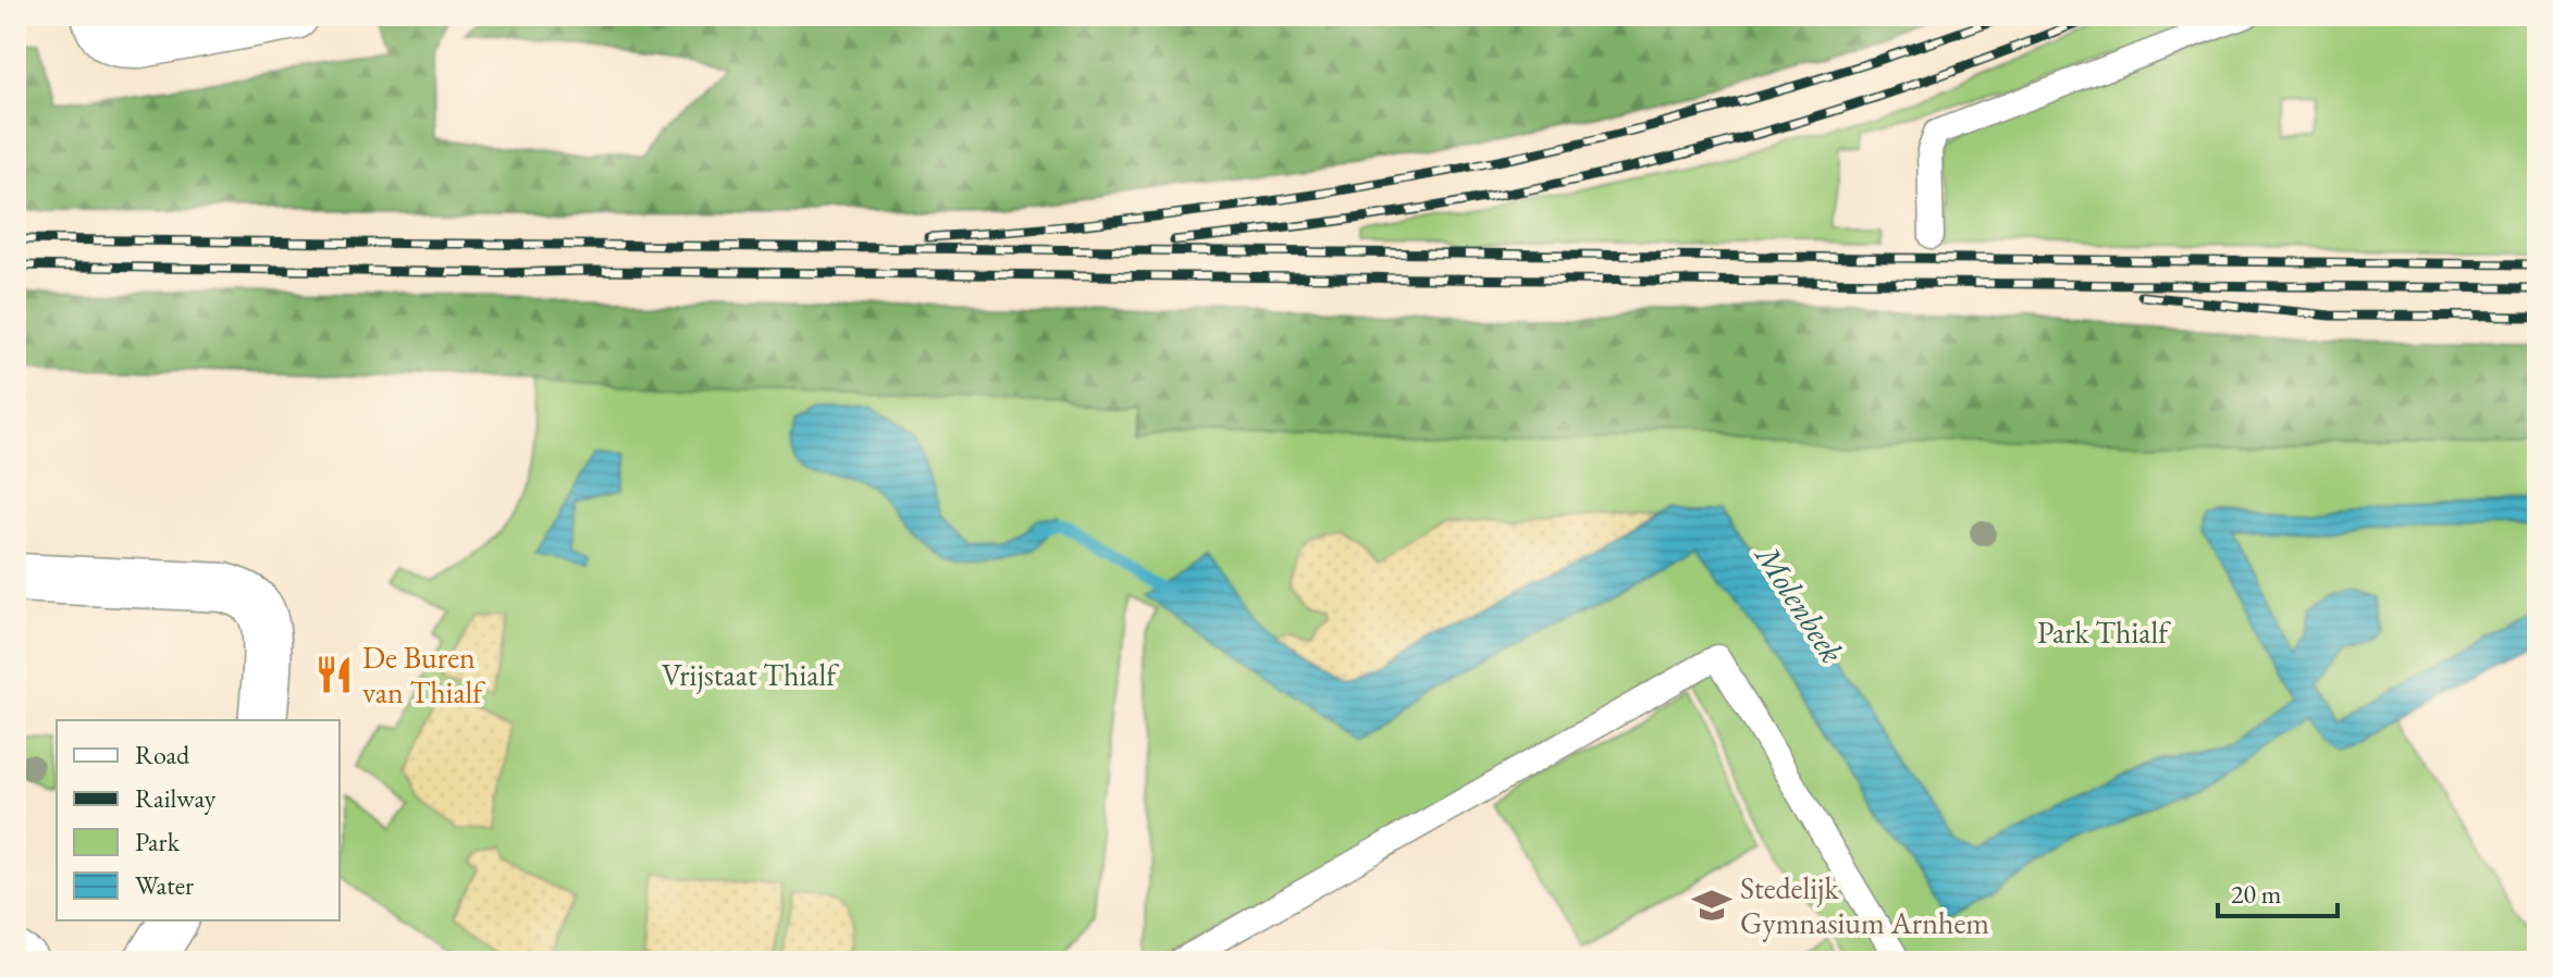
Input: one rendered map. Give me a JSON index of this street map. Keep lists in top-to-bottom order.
{
  "water": ["Molenbeek"],
  "parks": ["Park Thialf", "Vrijstaat Thialf"],
  "places": {
    "restaurant": ["De Buren van Thialf"],
    "school or university": ["Stedelijk Gymnasium Arnhem"]
  },
  "legend": [
    "Road",
    "Railway",
    "Park",
    "Water"
  ],
  "scale_bar": "20 m"
}
